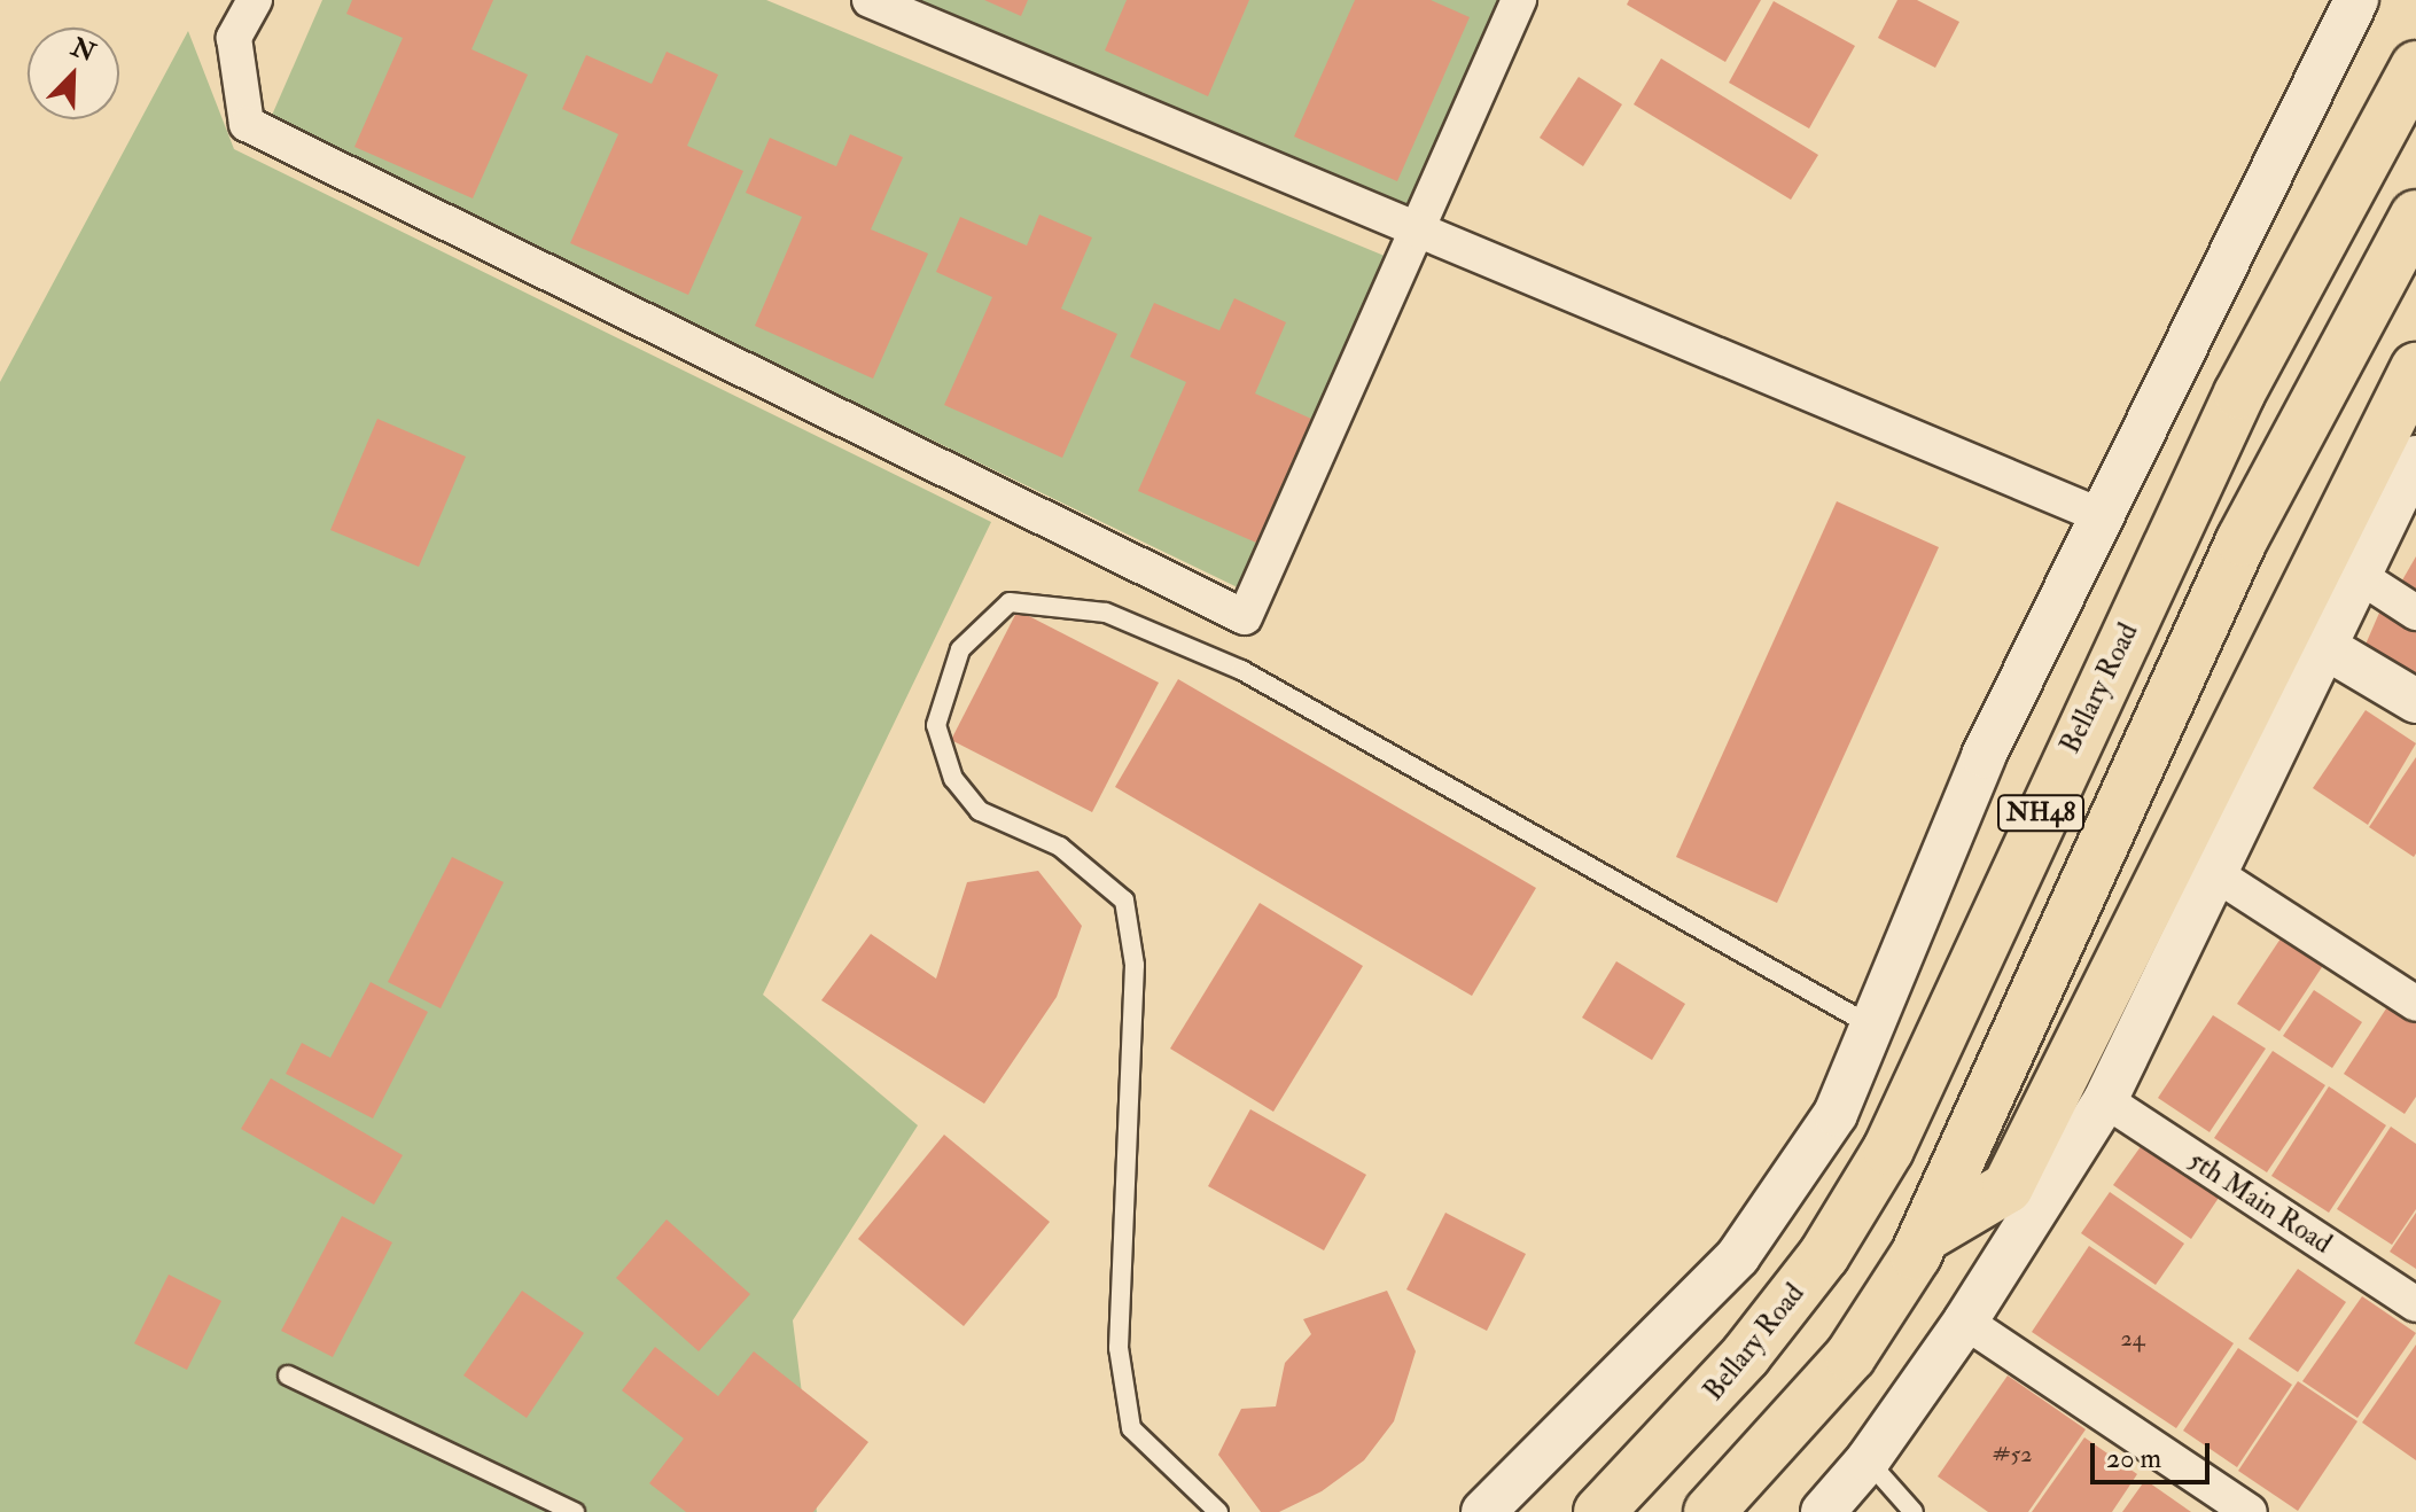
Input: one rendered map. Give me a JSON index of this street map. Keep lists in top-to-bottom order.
{
  "streets": {
    "highway": ["Bellary Road", "NH48"],
    "street": ["5th Main Road"]
  },
  "house_numbers": ["24", "#52"],
  "scale_bar": "20 m",
  "north": "top right"
}
